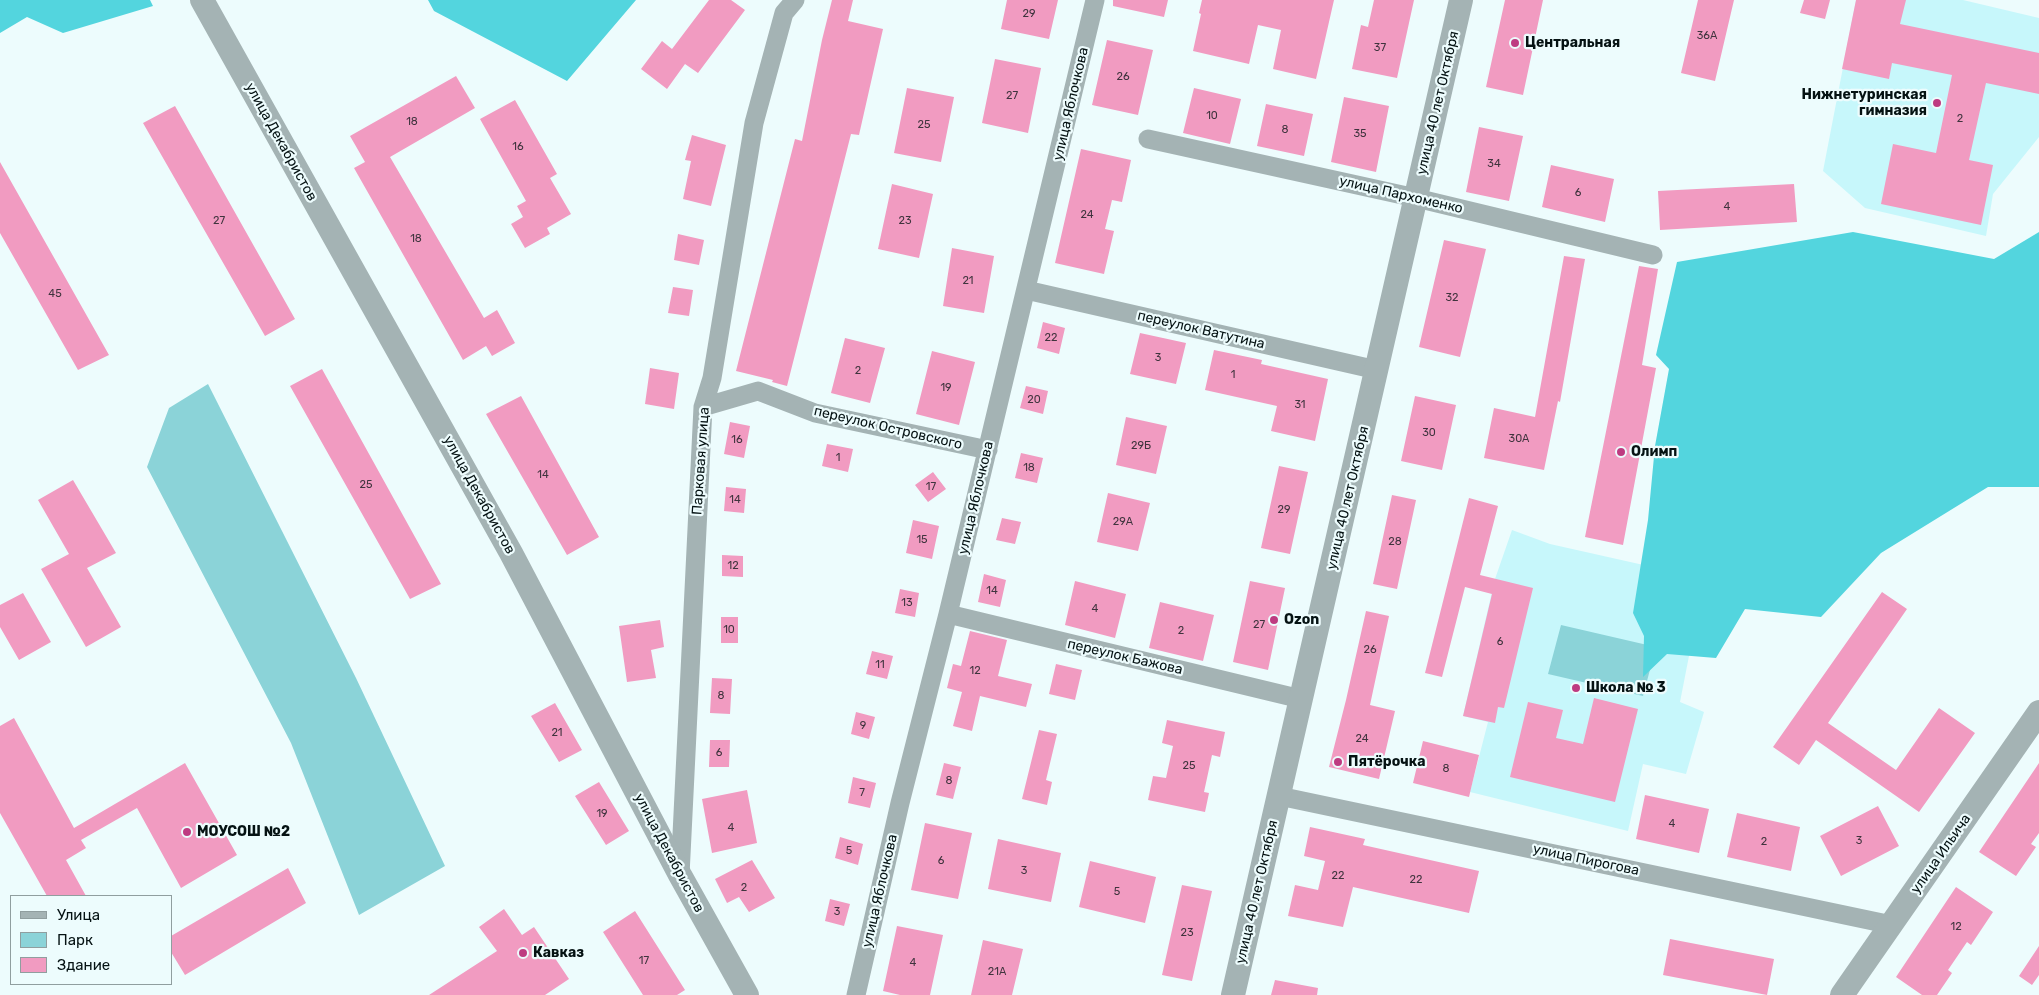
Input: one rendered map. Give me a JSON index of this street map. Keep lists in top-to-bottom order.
{
  "streets": {
    "street": [
      "улица 40 лет Октября",
      "улица Яблочкова",
      "улица Декабристов",
      "улица Пархоменко",
      "переулок Ватутина",
      "переулок Островского",
      "Парковая улица",
      "переулок Бажова",
      "улица Ильича",
      "улица Пирогова"
    ]
  },
  "crossings": [
    ["улица 40 лет Октября", "улица Пархоменко"],
    ["улица 40 лет Октября", "переулок Ватутина"],
    ["улица 40 лет Октября", "переулок Бажова"],
    ["улица 40 лет Октября", "улица Пирогова"],
    ["улица Яблочкова", "переулок Ватутина"],
    ["улица Яблочкова", "переулок Островского"],
    ["улица Яблочкова", "переулок Бажова"],
    ["улица Декабристов", "Парковая улица"],
    ["переулок Островского", "Парковая улица"],
    ["улица Ильича", "улица Пирогова"]
  ],
  "places": [
    "Центральная",
    "Нижнетуринская гимназия",
    "Олимп",
    "Ozon",
    "Школа № 3",
    "Пятёрочка",
    "МОУСОШ №2",
    "Кавказ"
  ],
  "house_numbers": [
    "29",
    "36А",
    "37",
    "26",
    "27",
    "10",
    "2",
    "18",
    "25",
    "8",
    "35",
    "16",
    "34",
    "6",
    "4",
    "24",
    "27",
    "23",
    "18",
    "21",
    "45",
    "32",
    "22",
    "3",
    "2",
    "1",
    "19",
    "20",
    "31",
    "30",
    "30А",
    "16",
    "29Б",
    "1",
    "18",
    "14",
    "25",
    "17",
    "14",
    "29",
    "29А",
    "15",
    "28",
    "12",
    "14",
    "13",
    "4",
    "27",
    "10",
    "2",
    "6",
    "26",
    "11",
    "12",
    "8",
    "9",
    "21",
    "24",
    "6",
    "25",
    "8",
    "8",
    "7",
    "19",
    "4",
    "4",
    "3",
    "2",
    "5",
    "6",
    "3",
    "22",
    "22",
    "2",
    "5",
    "3",
    "12",
    "23",
    "17",
    "4",
    "21А"
  ],
  "legend": ["Улица", "Парк", "Здание"]
}
